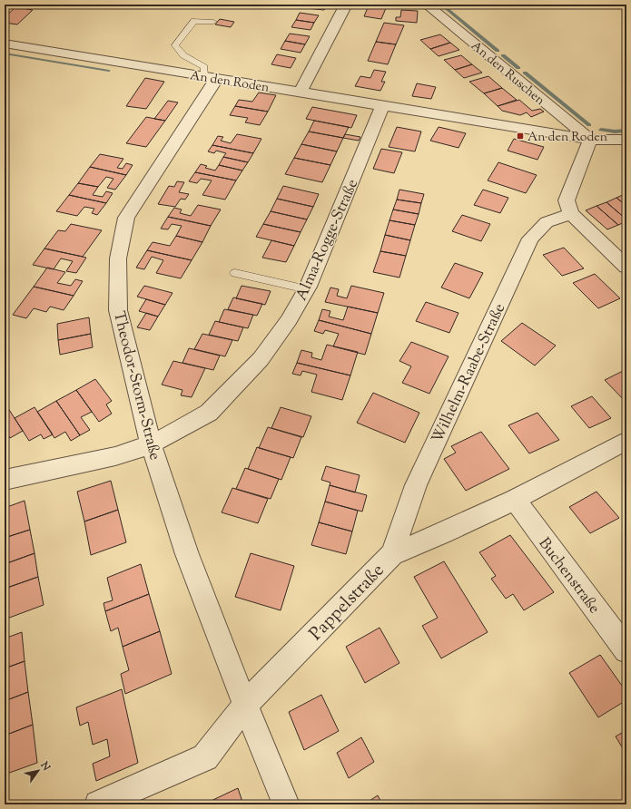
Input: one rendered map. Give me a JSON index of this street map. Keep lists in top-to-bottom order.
{
  "streets": {
    "street": [
      "An den Ruschen",
      "An den Roden",
      "Alma-Rogge-Straße",
      "Wilhelm-Raabe-Straße",
      "Theodor-Storm-Straße",
      "Buchenstraße",
      "Pappelstraße"
    ]
  },
  "crossings": [
    ["An den Ruschen", "An den Roden"],
    ["An den Roden", "Alma-Rogge-Straße"],
    ["An den Roden", "Theodor-Storm-Straße"],
    ["Alma-Rogge-Straße", "Theodor-Storm-Straße"],
    ["Wilhelm-Raabe-Straße", "Pappelstraße"],
    ["Theodor-Storm-Straße", "Pappelstraße"],
    ["Buchenstraße", "Pappelstraße"]
  ],
  "places": {
    "transit": ["An den Roden"]
  },
  "north": "top right"
}
